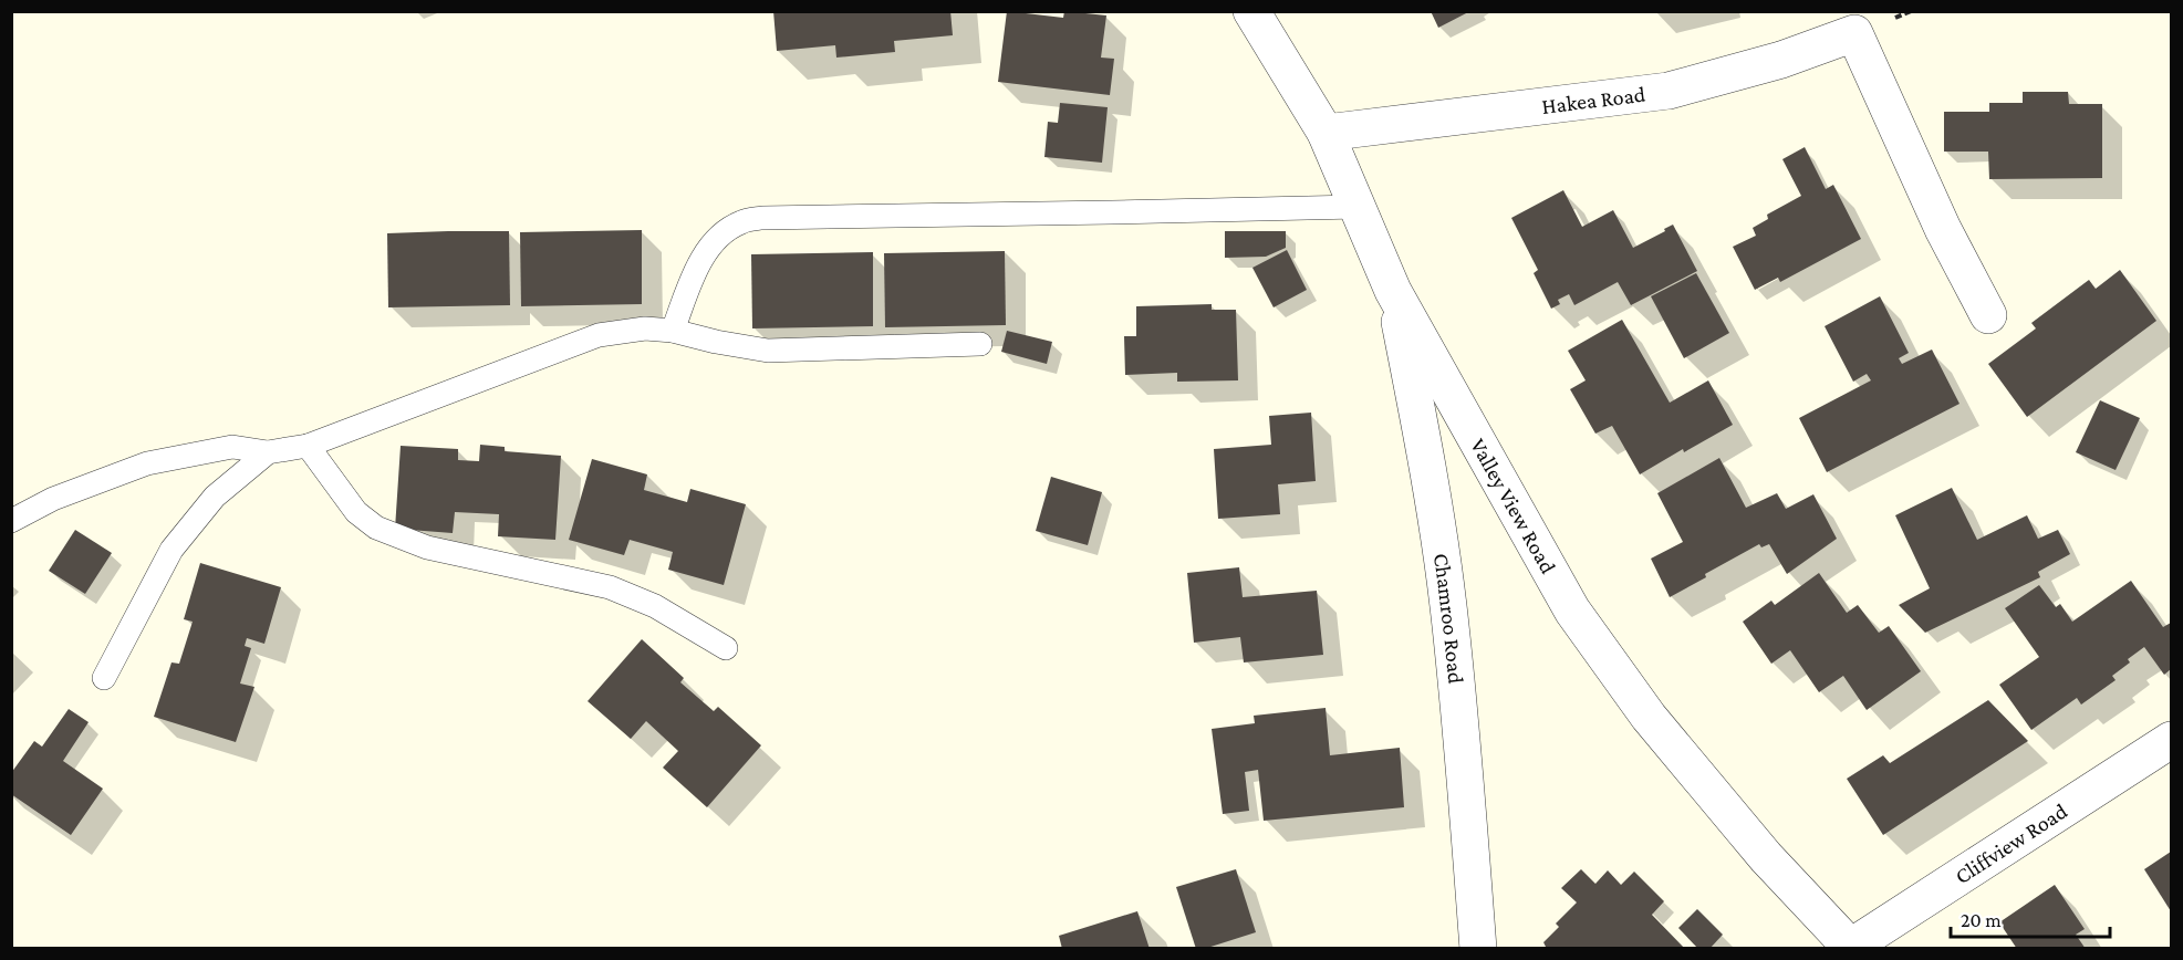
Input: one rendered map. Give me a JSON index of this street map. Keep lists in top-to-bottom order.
{
  "streets": {
    "street": [
      "Hakea Road",
      "Valley View Road",
      "Chamroo Road",
      "Cliffview Road"
    ]
  },
  "crossings": [
    ["Hakea Road", "Valley View Road"],
    ["Valley View Road", "Chamroo Road"],
    ["Valley View Road", "Cliffview Road"]
  ],
  "scale_bar": "20 m"
}
